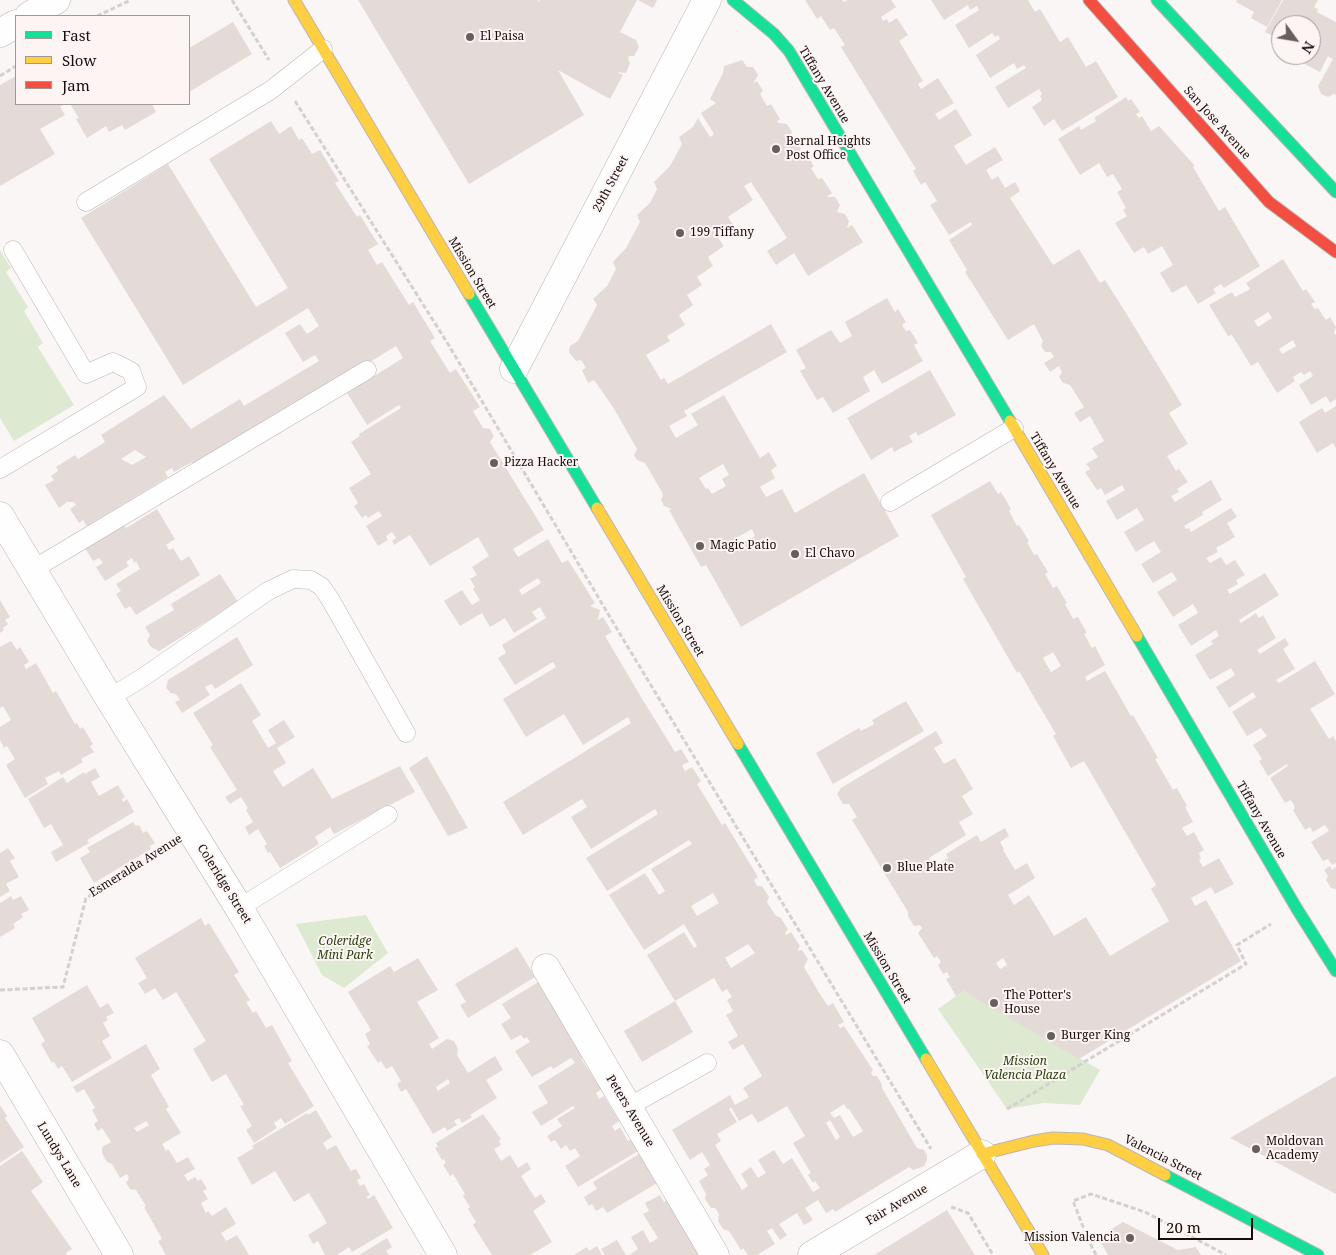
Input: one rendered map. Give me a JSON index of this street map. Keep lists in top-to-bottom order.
{
  "streets": {
    "main road": [
      "Tiffany Avenue",
      "San Jose Avenue",
      "Mission Street",
      "Valencia Street"
    ],
    "street": [
      "29th Street",
      "Coleridge Street",
      "Peters Avenue",
      "Lundys Lane",
      "Fair Avenue"
    ],
    "path": ["Esmeralda Avenue"]
  },
  "crossings": [
    ["29th Street", "Mission Street"],
    ["Mission Street", "Valencia Street"],
    ["Mission Street", "Fair Avenue"],
    ["Esmeralda Avenue", "Coleridge Street"],
    ["Valencia Street", "Fair Avenue"]
  ],
  "parks": ["Coleridge Mini Park", "Mission Valencia Plaza"],
  "places": [
    "El Paisa",
    "Bernal Heights Post Office",
    "199 Tiffany",
    "Pizza Hacker",
    "Magic Patio",
    "El Chavo",
    "Blue Plate",
    "The Potter's House",
    "Burger King",
    "Moldovan Academy",
    "Mission Valencia"
  ],
  "legend": ["Fast", "Slow", "Jam"],
  "scale_bar": "20 m",
  "north": "bottom right"
}
